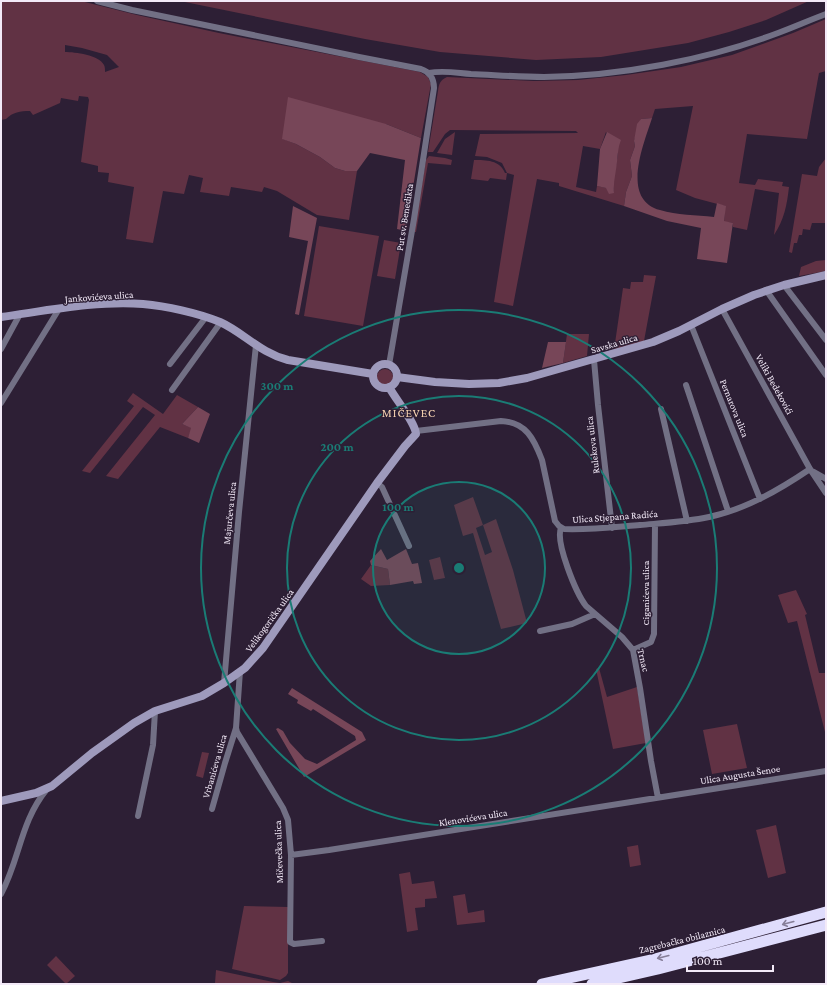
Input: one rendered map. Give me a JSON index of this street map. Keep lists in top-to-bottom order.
{
  "streets": {
    "highway": ["Zagrebačka obilaznica"],
    "street": [
      "Put sv. Benedikta",
      "Jankovićeva ulica",
      "Savska ulica",
      "Veliki Bedekovići",
      "Pernarova ulica",
      "Rulekova ulica",
      "Majurčeva ulica",
      "Ulica Stjepana Radića",
      "Ciganićeva ulica",
      "Velikogorička ulica",
      "Trnac",
      "Vrbanićeva ulica",
      "Ulica Augusta Šenoe",
      "Klenovićeva ulica",
      "Mičevečka ulica"
    ]
  },
  "crossings": [
    ["Put sv. Benedikta", "Jankovićeva ulica"],
    ["Put sv. Benedikta", "Savska ulica"],
    ["Jankovićeva ulica", "Savska ulica"],
    ["Jankovićeva ulica", "Majurčeva ulica"],
    ["Savska ulica", "Veliki Bedekovići"],
    ["Savska ulica", "Pernarova ulica"],
    ["Savska ulica", "Rulekova ulica"],
    ["Veliki Bedekovići", "Ulica Stjepana Radića"],
    ["Pernarova ulica", "Ulica Stjepana Radića"],
    ["Rulekova ulica", "Ulica Stjepana Radića"],
    ["Majurčeva ulica", "Velikogorička ulica"],
    ["Ulica Stjepana Radića", "Ciganićeva ulica"],
    ["Ulica Stjepana Radića", "Velikogorička ulica"],
    ["Ulica Stjepana Radića", "Trnac"],
    ["Ciganićeva ulica", "Trnac"],
    ["Velikogorička ulica", "Mičevečka ulica"],
    ["Trnac", "Ulica Augusta Šenoe"],
    ["Trnac", "Klenovićeva ulica"],
    ["Vrbanićeva ulica", "Mičevečka ulica"],
    ["Ulica Augusta Šenoe", "Klenovićeva ulica"],
    ["Klenovićeva ulica", "Mičevečka ulica"]
  ],
  "districts": ["MIČEVEC"],
  "scale_bar": "100 m",
  "rings": ["300 m", "200 m", "100 m"]
}
